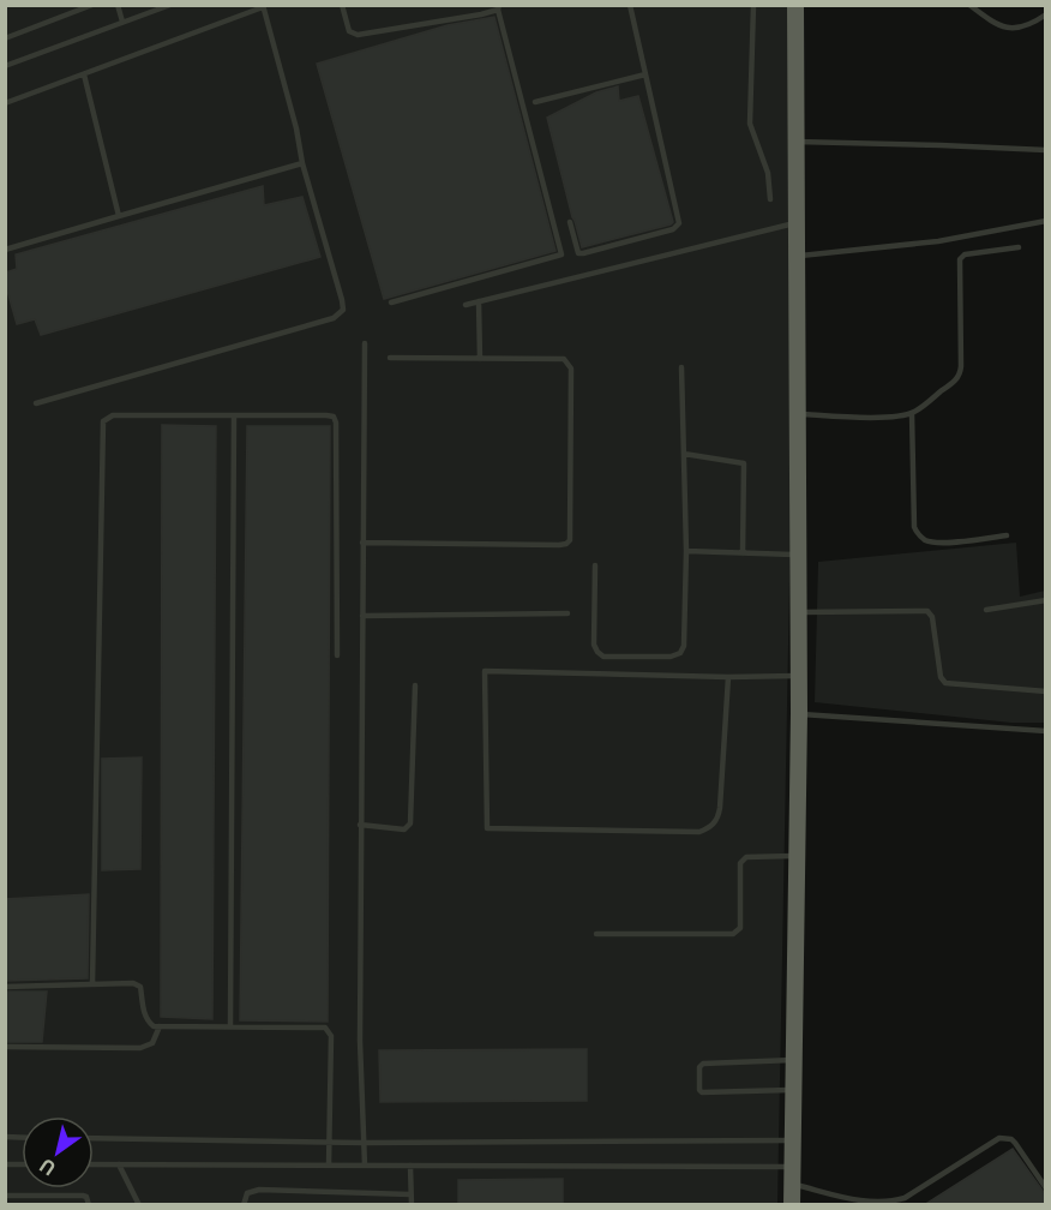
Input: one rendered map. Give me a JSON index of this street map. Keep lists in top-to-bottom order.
{
  "north": "bottom left"
}
